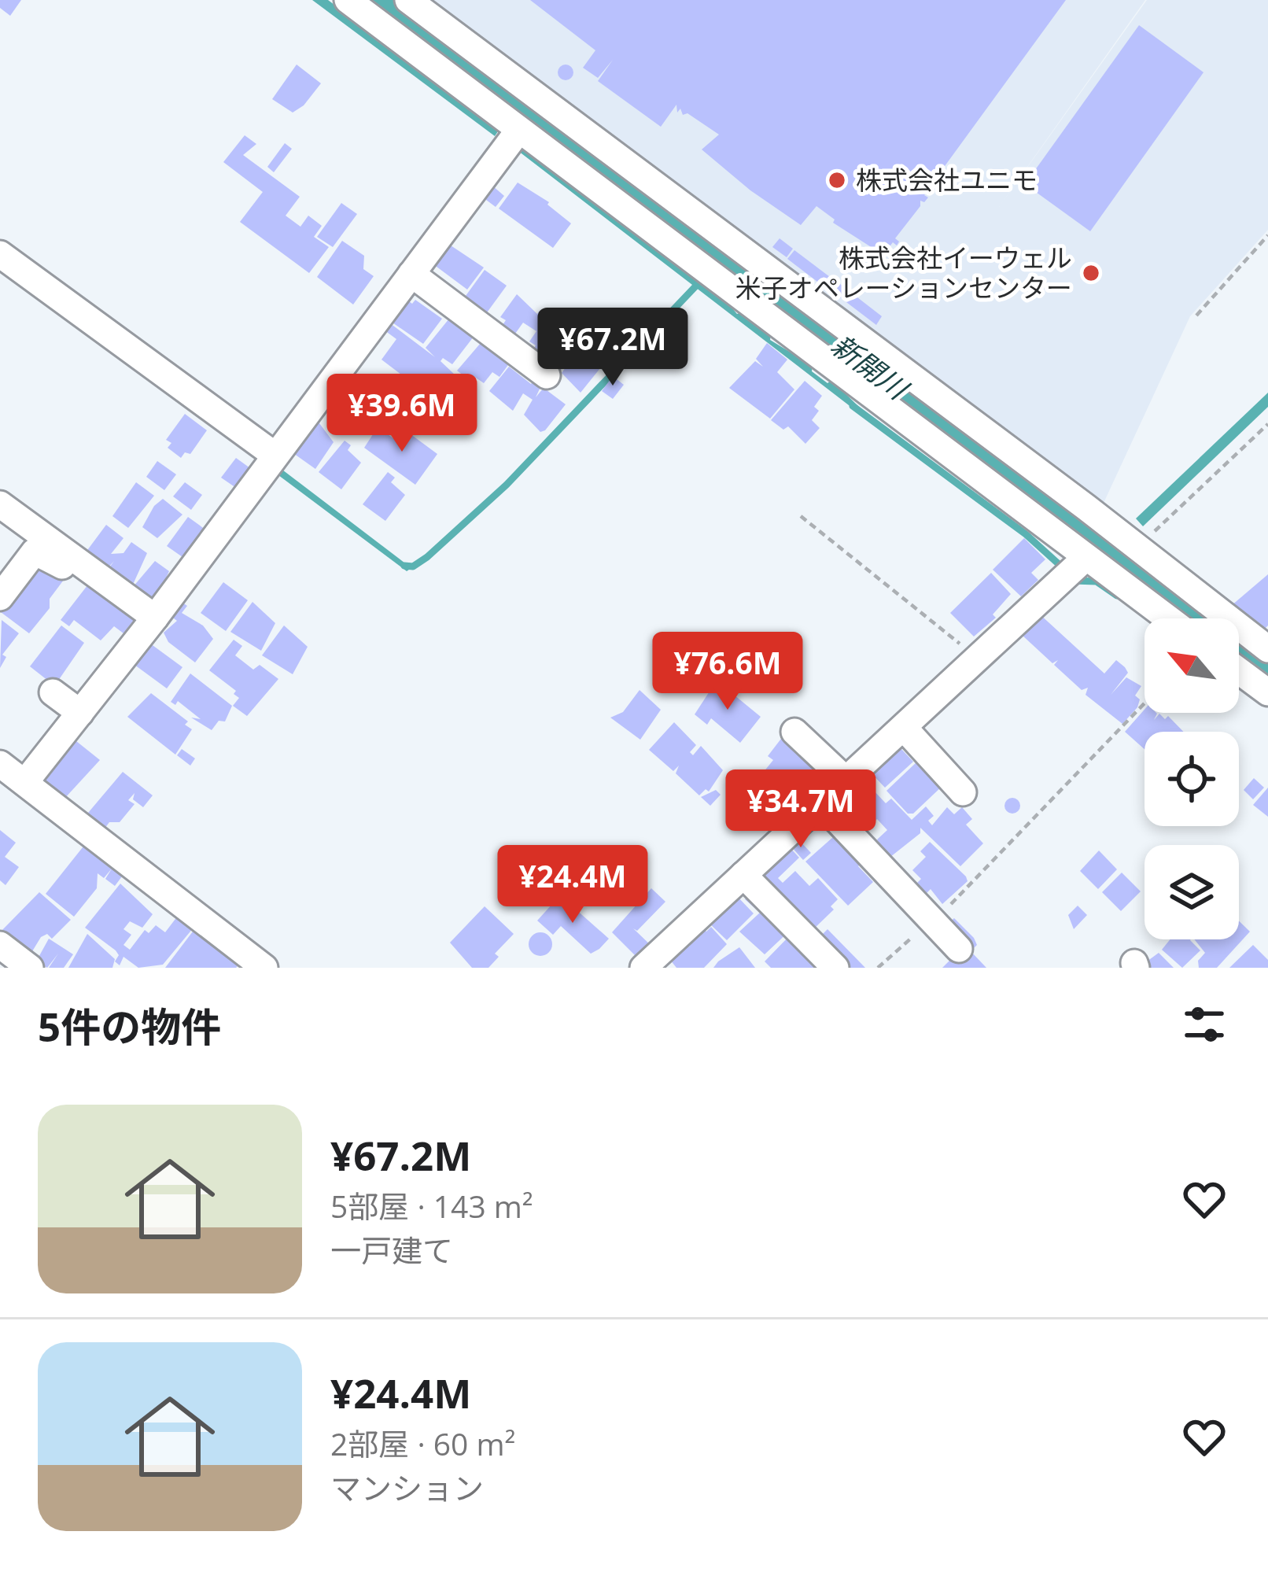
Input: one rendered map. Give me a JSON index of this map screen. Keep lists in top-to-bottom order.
{
  "water": ["新開川"],
  "places": ["株式会社ユニモ", "株式会社イーウェル 米子オペレーションセンター"],
  "north": "top left",
  "page": {
    "price": [
      "¥67.2M",
      "¥39.6M",
      "¥76.6M",
      "¥34.7M",
      "¥24.4M"
    ],
    "heading": "5件の物件",
    "list": [
      {
        "name": "¥67.2M",
        "note": "5部屋 · 143 m² · 一戸建て"
      },
      {
        "name": "¥24.4M",
        "note": "2部屋 · 60 m² · マンション"
      }
    ]
  }
}
